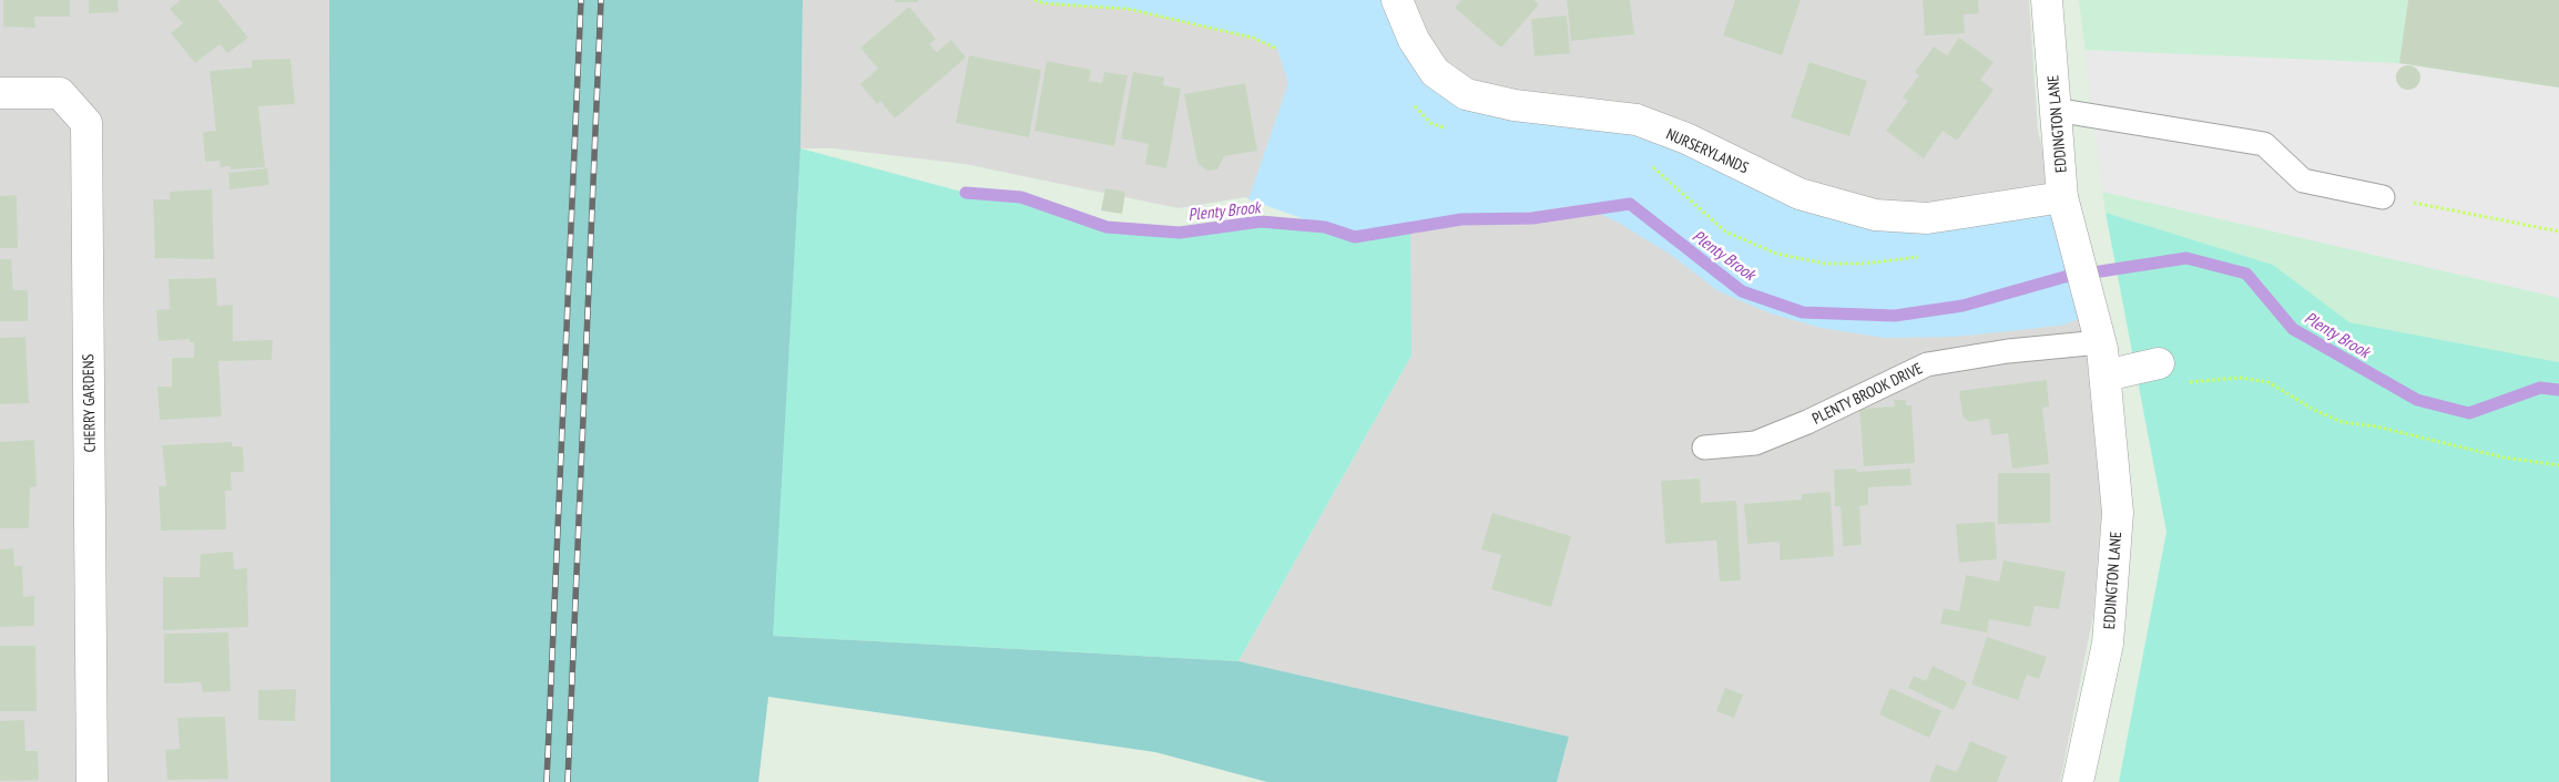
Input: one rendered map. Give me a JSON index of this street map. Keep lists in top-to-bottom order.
{
  "streets": {
    "street": ["EDDINGTON LANE", "NURSERYLANDS", "CHERRY GARDENS"],
    "lane": ["PLENTY BROOK DRIVE"]
  },
  "crossings": [
    ["EDDINGTON LANE", "NURSERYLANDS"],
    ["EDDINGTON LANE", "PLENTY BROOK DRIVE"]
  ],
  "water": ["Plenty Brook"]
}
